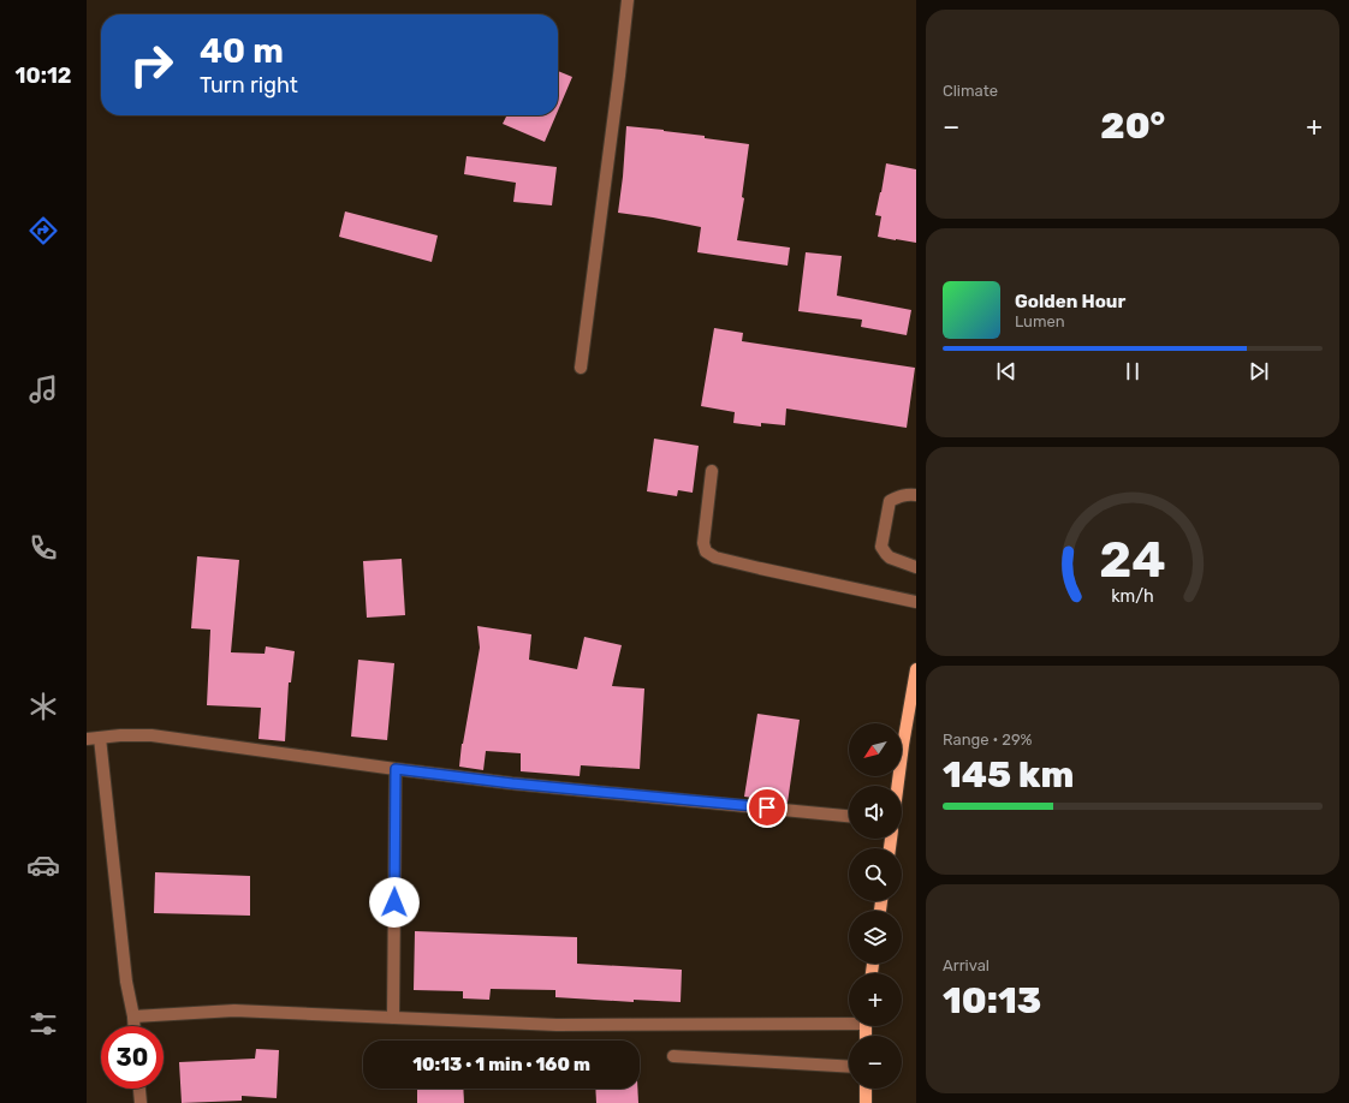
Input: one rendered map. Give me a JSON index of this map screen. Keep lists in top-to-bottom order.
{
  "north": "bottom left",
  "page": {
    "tabs": "10:12",
    "tile": [
      "Climate",
      ["Range · 29%", "145 km"],
      ["Arrival", "10:13"]
    ],
    "turn": ["40 m", "Turn right"],
    "heat": ["−", "20°", "+"],
    "song": ["Golden Hour", "Lumen"],
    "map_buttons": ["+", "−"],
    "limit": "30",
    "trip": "10:13 · 1 min · 160 m",
    "gauge": ["24", "km/h"]
  }
}
